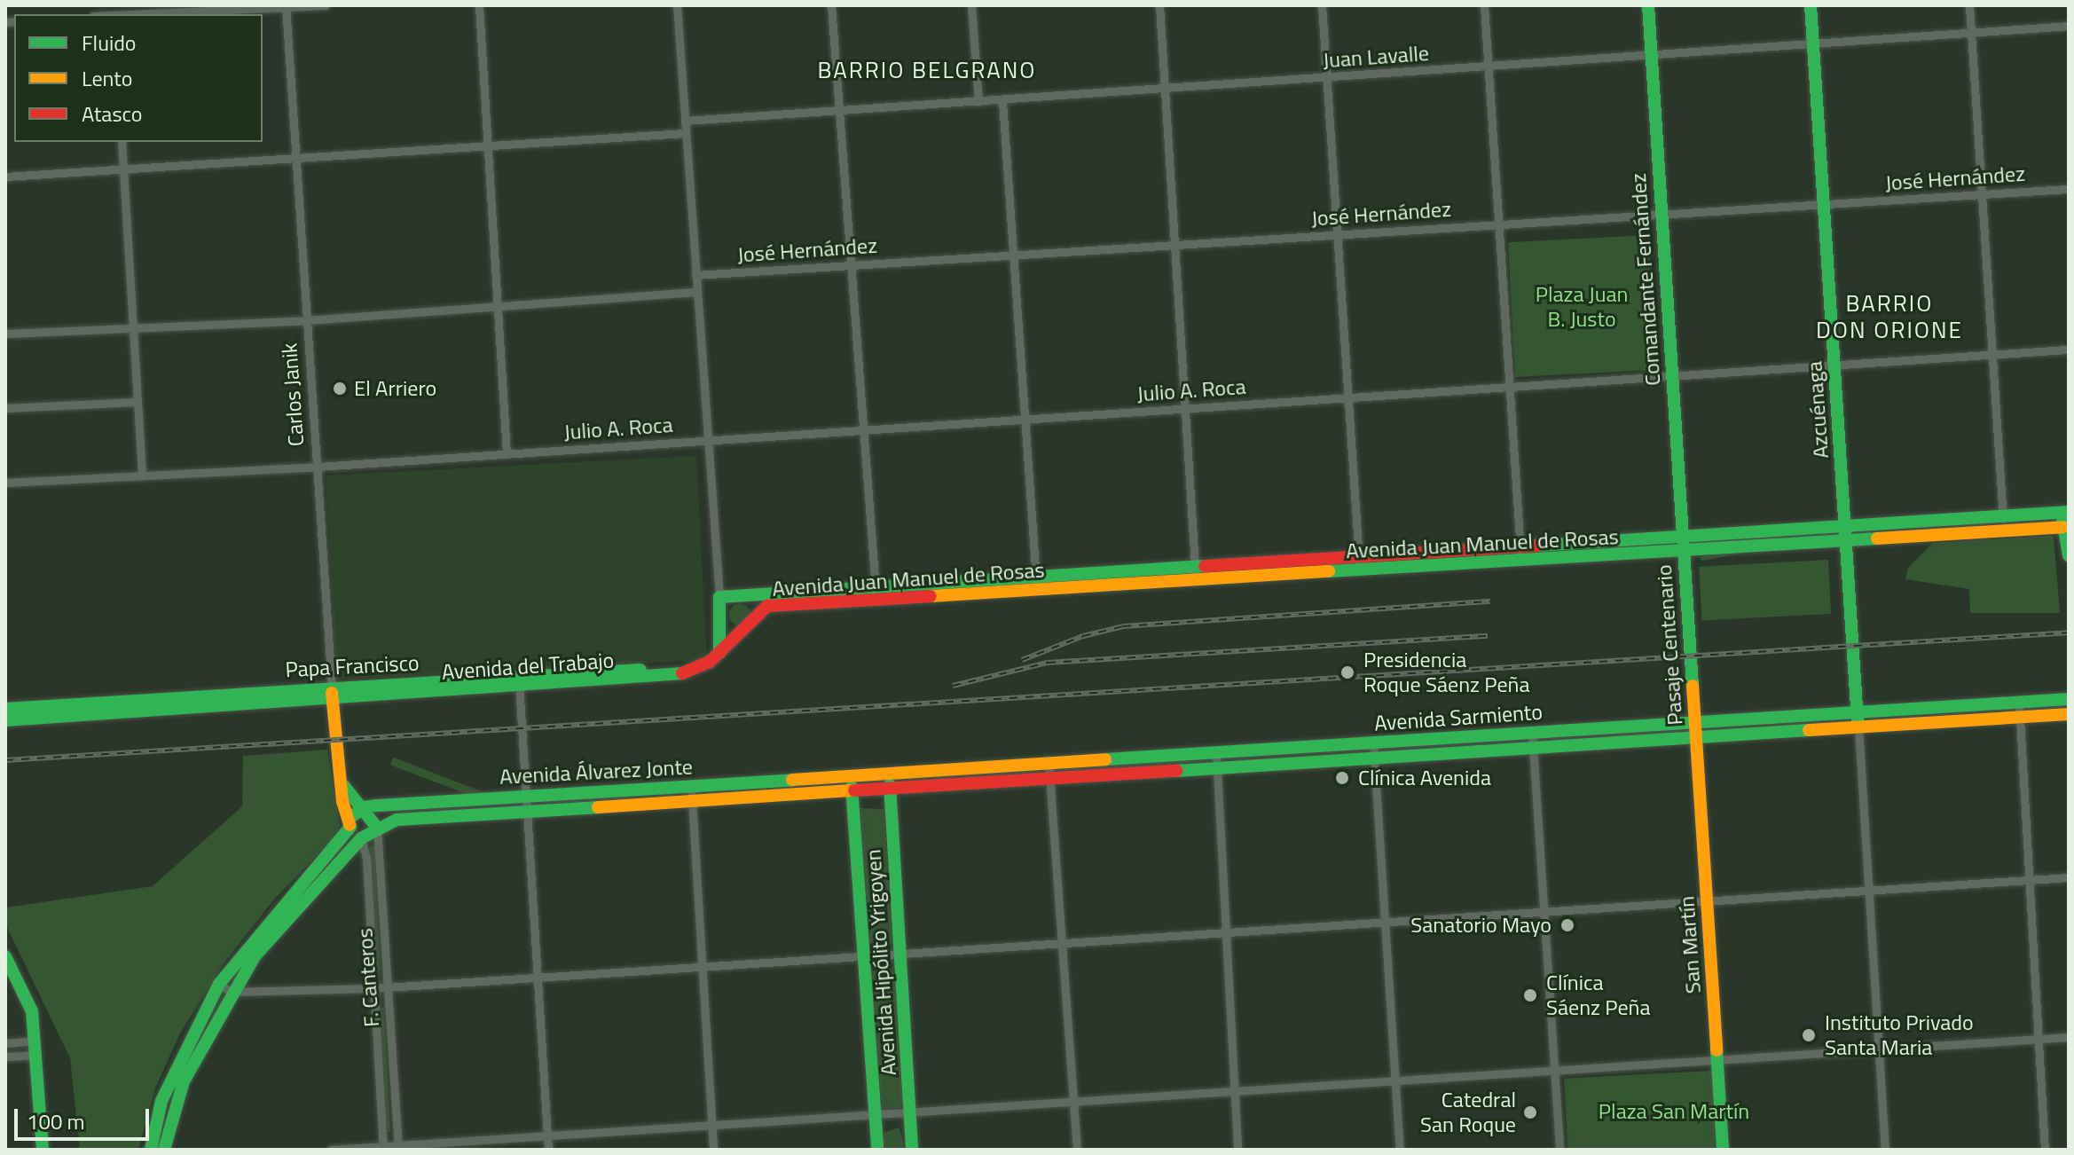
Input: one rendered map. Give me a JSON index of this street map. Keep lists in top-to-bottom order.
{
  "streets": {
    "main road": [
      "Comandante Fernández",
      "Carlos Janik",
      "Azcuénaga",
      "Avenida Juan Manuel de Rosas",
      "Pasaje Centenario",
      "Papa Francisco",
      "Avenida del Trabajo",
      "Avenida Sarmiento",
      "Avenida Álvarez Jonte",
      "San Martín",
      "Avenida Hipólito Yrigoyen",
      "F. Canteros"
    ],
    "street": ["Juan Lavalle", "José Hernández", "Julio A. Roca"]
  },
  "crossings": [
    ["Juan Lavalle", "Comandante Fernández"],
    ["Juan Lavalle", "Azcuénaga"],
    ["José Hernández", "Comandante Fernández"],
    ["José Hernández", "Azcuénaga"],
    ["Comandante Fernández", "Julio A. Roca"],
    ["Comandante Fernández", "Avenida Juan Manuel de Rosas"],
    ["Comandante Fernández", "Pasaje Centenario"],
    ["Julio A. Roca", "Carlos Janik"],
    ["Julio A. Roca", "Azcuénaga"],
    ["Carlos Janik", "Papa Francisco"],
    ["Carlos Janik", "Avenida del Trabajo"],
    ["Azcuénaga", "Avenida Juan Manuel de Rosas"],
    ["Azcuénaga", "Avenida Sarmiento"],
    ["Avenida Juan Manuel de Rosas", "Pasaje Centenario"],
    ["Avenida Juan Manuel de Rosas", "Avenida del Trabajo"],
    ["Pasaje Centenario", "Avenida Sarmiento"],
    ["Pasaje Centenario", "San Martín"],
    ["Papa Francisco", "Avenida del Trabajo"],
    ["Avenida Sarmiento", "Avenida Álvarez Jonte"],
    ["Avenida Sarmiento", "San Martín"],
    ["Avenida Sarmiento", "Avenida Hipólito Yrigoyen"],
    ["Avenida Álvarez Jonte", "Avenida Hipólito Yrigoyen"],
    ["Avenida Álvarez Jonte", "F. Canteros"]
  ],
  "districts": ["BARRIO BELGRANO", "BARRIO DON ORIONE"],
  "parks": ["Plaza Juan B. Justo", "Plaza San Martín"],
  "places": [
    "El Arriero",
    "Presidencia Roque Sáenz Peña",
    "Clínica Avenida",
    "Sanatorio Mayo",
    "Clínica Sáenz Peña",
    "Instituto Privado Santa Maria",
    "Catedral San Roque"
  ],
  "legend": ["Fluido", "Lento", "Atasco"],
  "scale_bar": "100 m"
}
